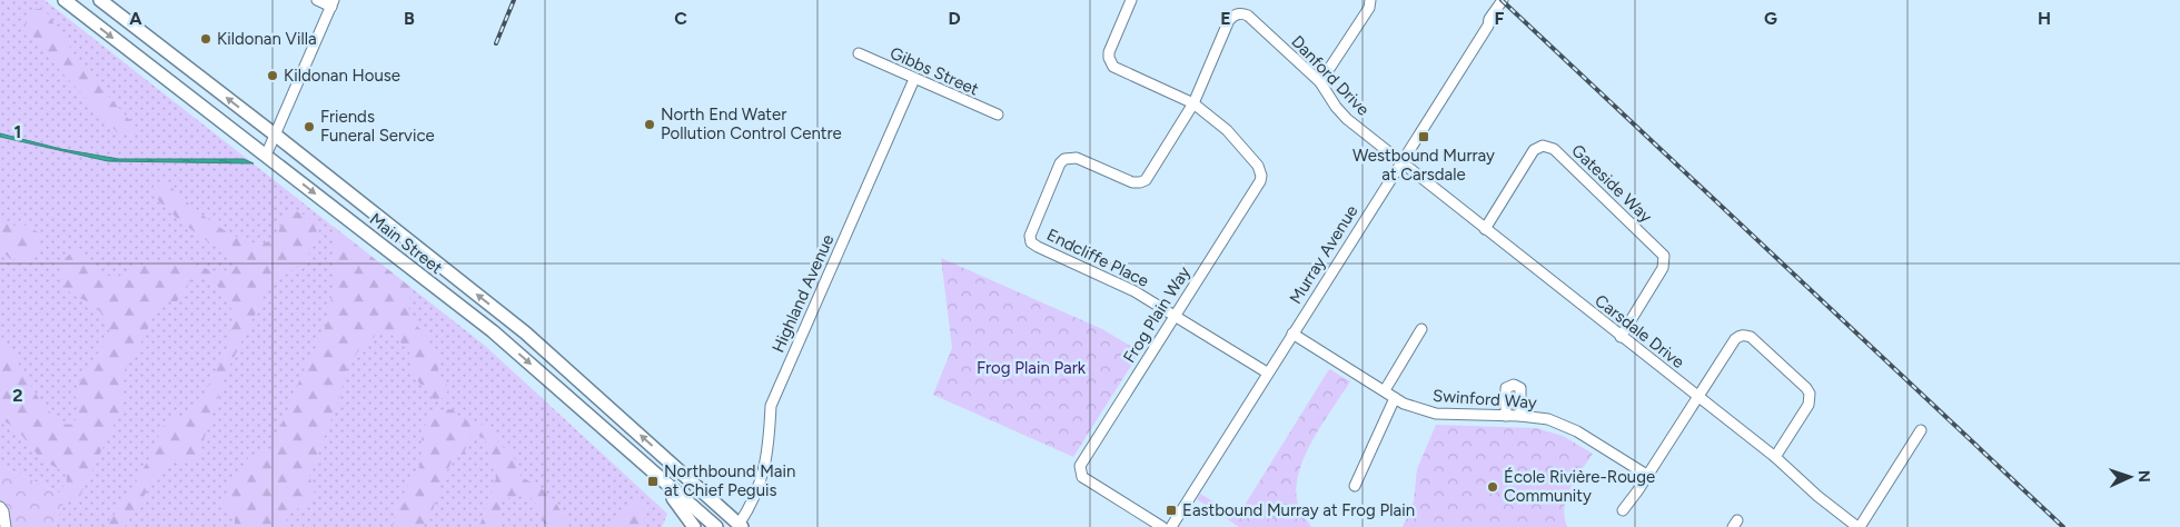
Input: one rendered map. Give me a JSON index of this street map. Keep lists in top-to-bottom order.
{
  "streets": {
    "main road": ["Main Street"],
    "street": [
      "Gibbs Street",
      "Danford Drive",
      "Gateside Way",
      "Murray Avenue",
      "Endcliffe Place",
      "Highland Avenue",
      "Frog Plain Way",
      "Carsdale Drive",
      "Swinford Way"
    ]
  },
  "crossings": [
    ["Gibbs Street", "Highland Avenue"],
    ["Danford Drive", "Murray Avenue"],
    ["Danford Drive", "Endcliffe Place"],
    ["Danford Drive", "Frog Plain Way"],
    ["Danford Drive", "Carsdale Drive"],
    ["Gateside Way", "Carsdale Drive"],
    ["Main Street", "Highland Avenue"],
    ["Murray Avenue", "Endcliffe Place"],
    ["Murray Avenue", "Carsdale Drive"],
    ["Murray Avenue", "Swinford Way"],
    ["Endcliffe Place", "Frog Plain Way"]
  ],
  "parks": ["Frog Plain Park"],
  "places": {
    "other": [
      "Kildonan Villa",
      "Kildonan House",
      "North End Water Pollution Control Centre",
      "Friends Funeral Service",
      "École Rivière-Rouge Community"
    ],
    "transit": ["Westbound Murray at Carsdale", "Northbound Main at Chief Peguis", "Eastbound Murray at Frog Plain"]
  },
  "north": "right",
  "grid": {
    "columns": [
      "A",
      "B",
      "C",
      "D",
      "E",
      "F",
      "G",
      "H"
    ],
    "rows": ["1", "2"]
  }
}
